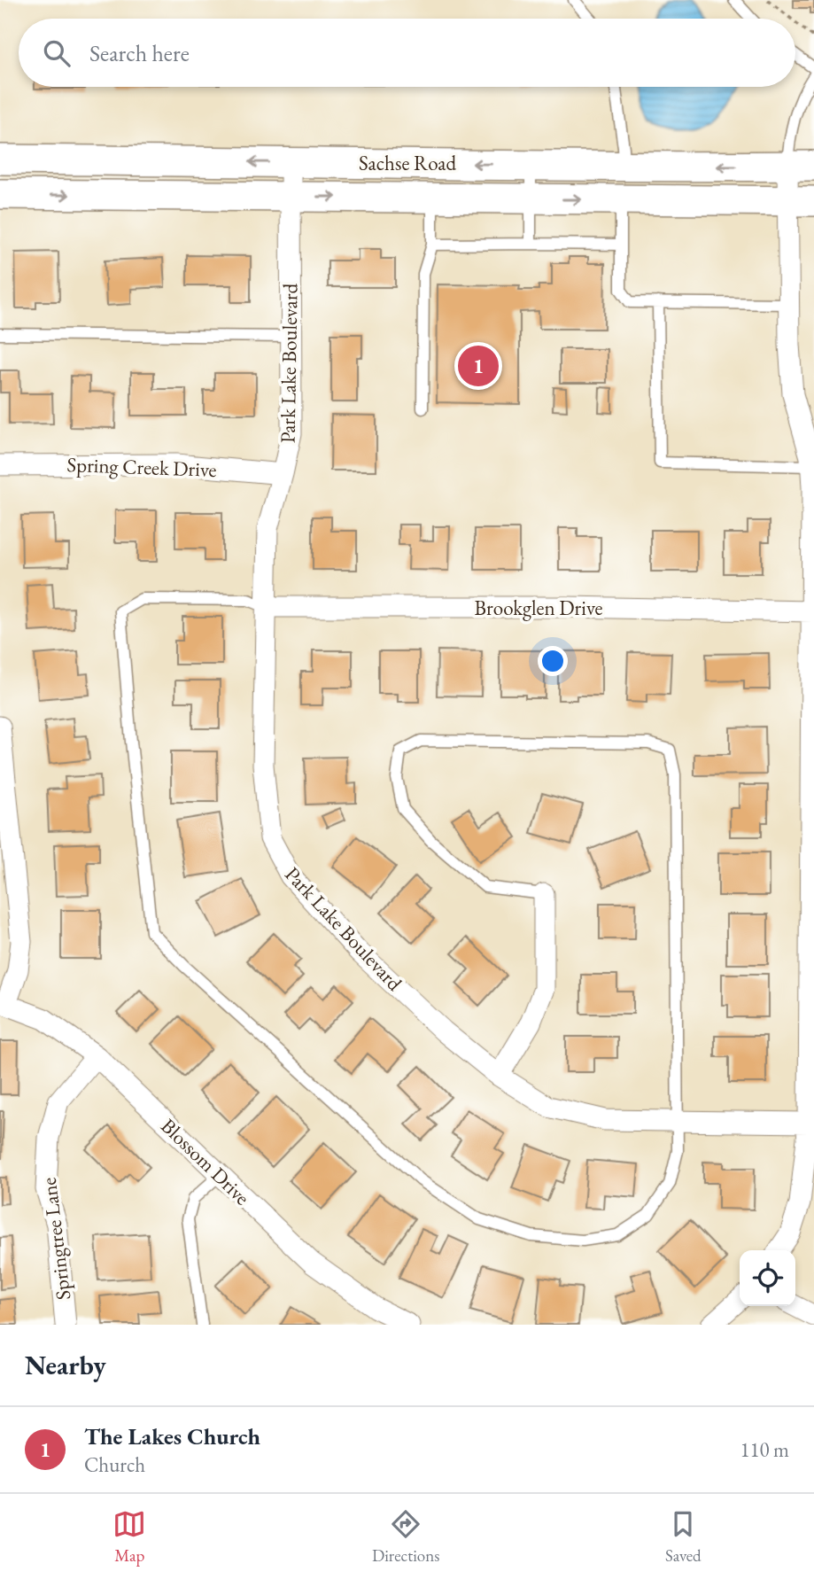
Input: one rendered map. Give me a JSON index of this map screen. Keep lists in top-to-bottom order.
{
  "streets": {
    "main road": ["Sachse Road"],
    "street": [
      "Park Lake Boulevard",
      "Spring Creek Drive",
      "Brookglen Drive",
      "Blossom Drive",
      "Springtree Lane"
    ]
  },
  "crossings": [
    ["Sachse Road", "Park Lake Boulevard"],
    ["Park Lake Boulevard", "Spring Creek Drive"],
    ["Park Lake Boulevard", "Brookglen Drive"],
    ["Blossom Drive", "Springtree Lane"]
  ],
  "page": {
    "search": "Search here",
    "pins": "1",
    "heading": "Nearby",
    "list": [
      {
        "mark": "1",
        "name": "The Lakes Church",
        "note": "Church",
        "value": "110 m"
      }
    ],
    "nav": ["Map", "Directions", "Saved"]
  }
}
